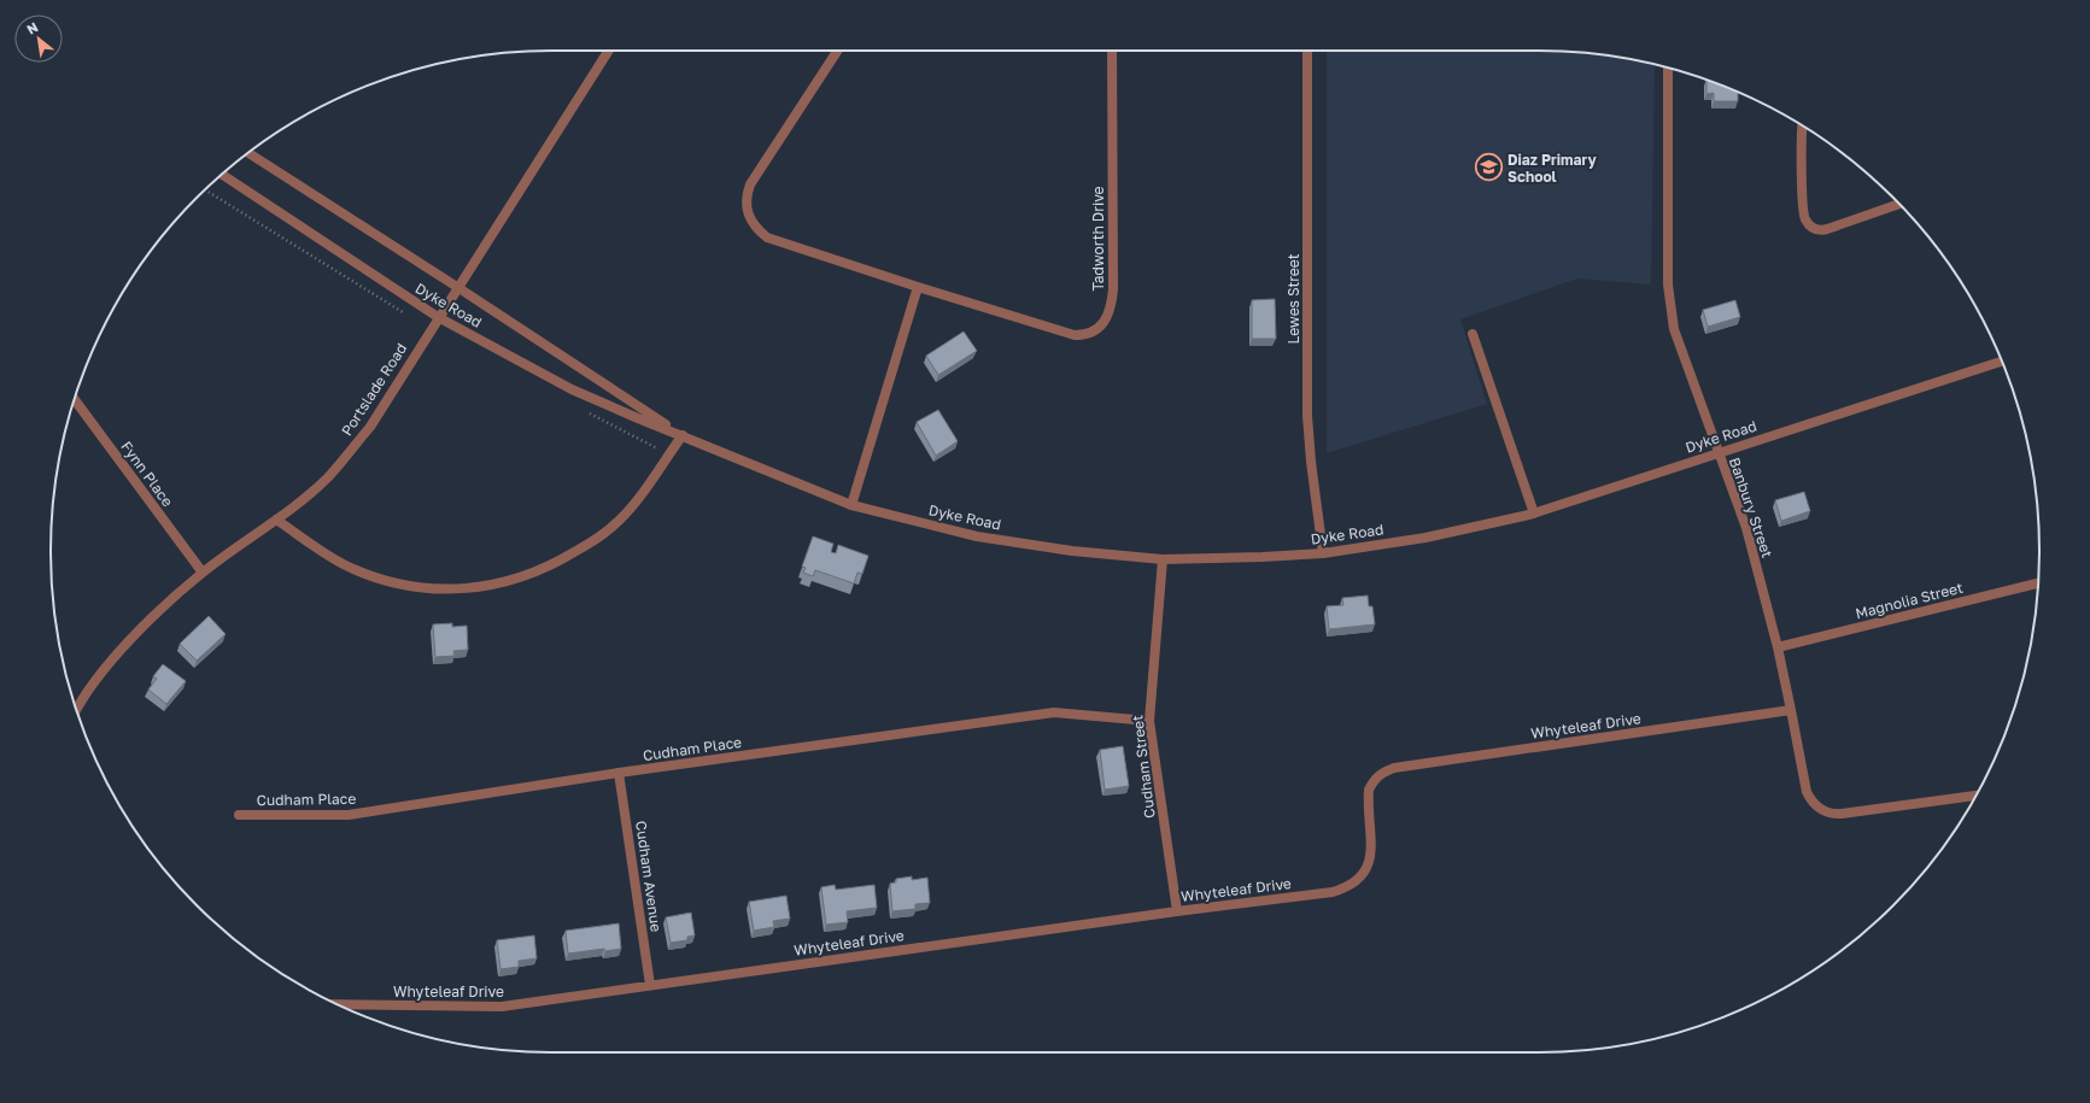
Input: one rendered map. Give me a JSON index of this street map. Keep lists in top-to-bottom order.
{
  "streets": {
    "street": [
      "Tadworth Drive",
      "Lewes Street",
      "Dyke Road",
      "Portslade Road",
      "Fynn Place",
      "Banbury Street",
      "Magnolia Street",
      "Whyteleaf Drive",
      "Cudham Place",
      "Cudham Street",
      "Cudham Avenue"
    ]
  },
  "crossings": [
    ["Lewes Street", "Dyke Road"],
    ["Dyke Road", "Portslade Road"],
    ["Dyke Road", "Banbury Street"],
    ["Dyke Road", "Cudham Street"],
    ["Portslade Road", "Fynn Place"],
    ["Banbury Street", "Magnolia Street"],
    ["Banbury Street", "Whyteleaf Drive"],
    ["Whyteleaf Drive", "Cudham Street"],
    ["Whyteleaf Drive", "Cudham Avenue"],
    ["Cudham Place", "Cudham Street"],
    ["Cudham Place", "Cudham Avenue"]
  ],
  "places": {
    "school or university": ["Diaz Primary School"]
  },
  "north": "top left"
}
